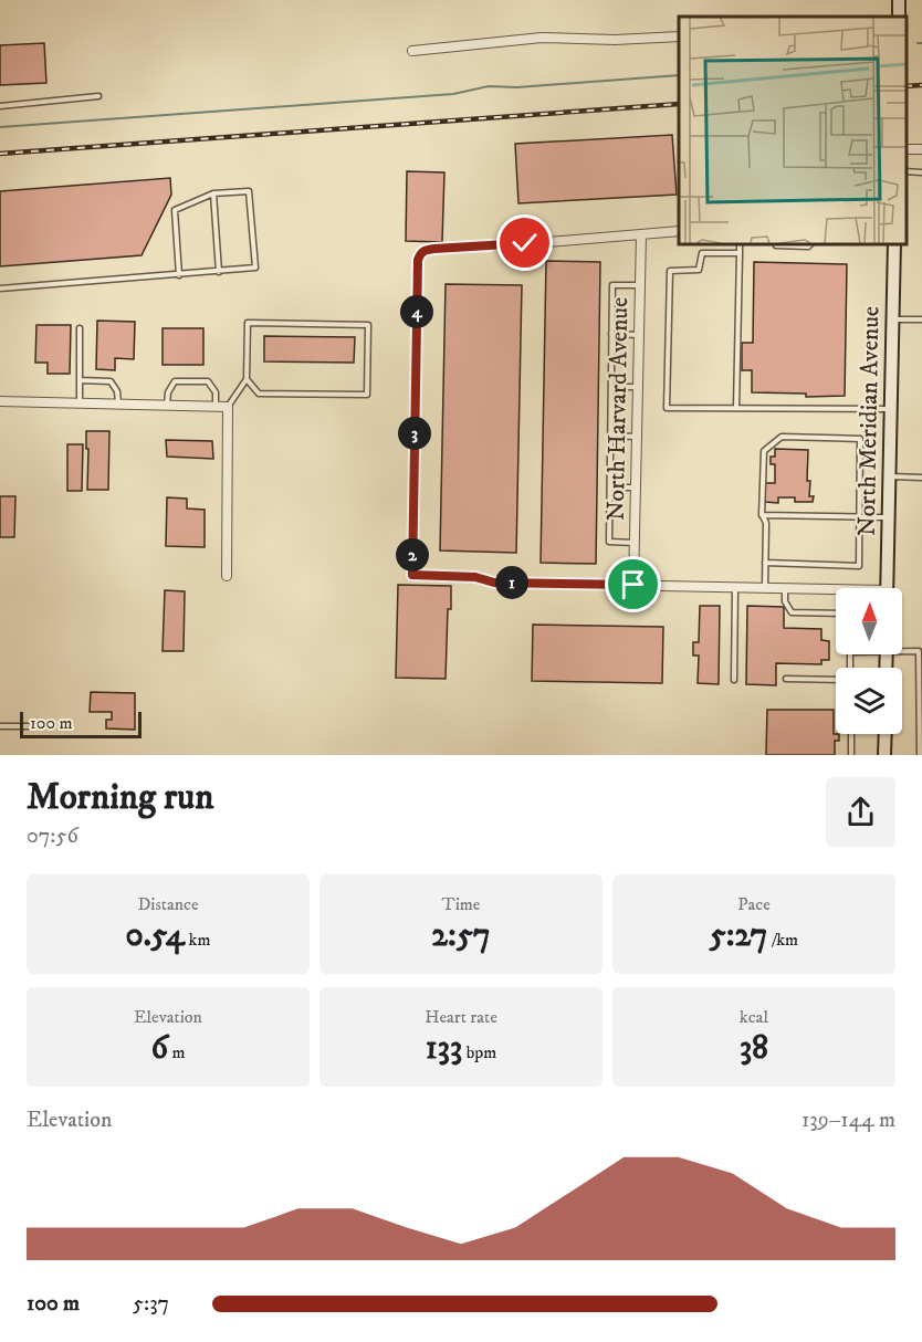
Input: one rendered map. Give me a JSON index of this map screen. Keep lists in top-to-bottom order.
{
  "streets": {
    "main road": ["North Meridian Avenue"],
    "street": ["North Harvard Avenue"]
  },
  "scale_bar": "100 m",
  "north": "top",
  "page": {
    "pins": [
      "4",
      "3",
      "2",
      "1"
    ],
    "scale": "100 m",
    "heading": ["Morning run", "07:56"],
    "stats": [
      ["Distance", "0.54 km"],
      ["Time", "2:57"],
      ["Pace", "5:27 /km"],
      ["Elevation", "6 m"],
      ["Heart rate", "133 bpm"],
      ["kcal", "38"]
    ],
    "chart": ["Elevation", "139–144 m"],
    "list": [
      {
        "name": "100 m",
        "note": "5:37"
      }
    ]
  }
}
